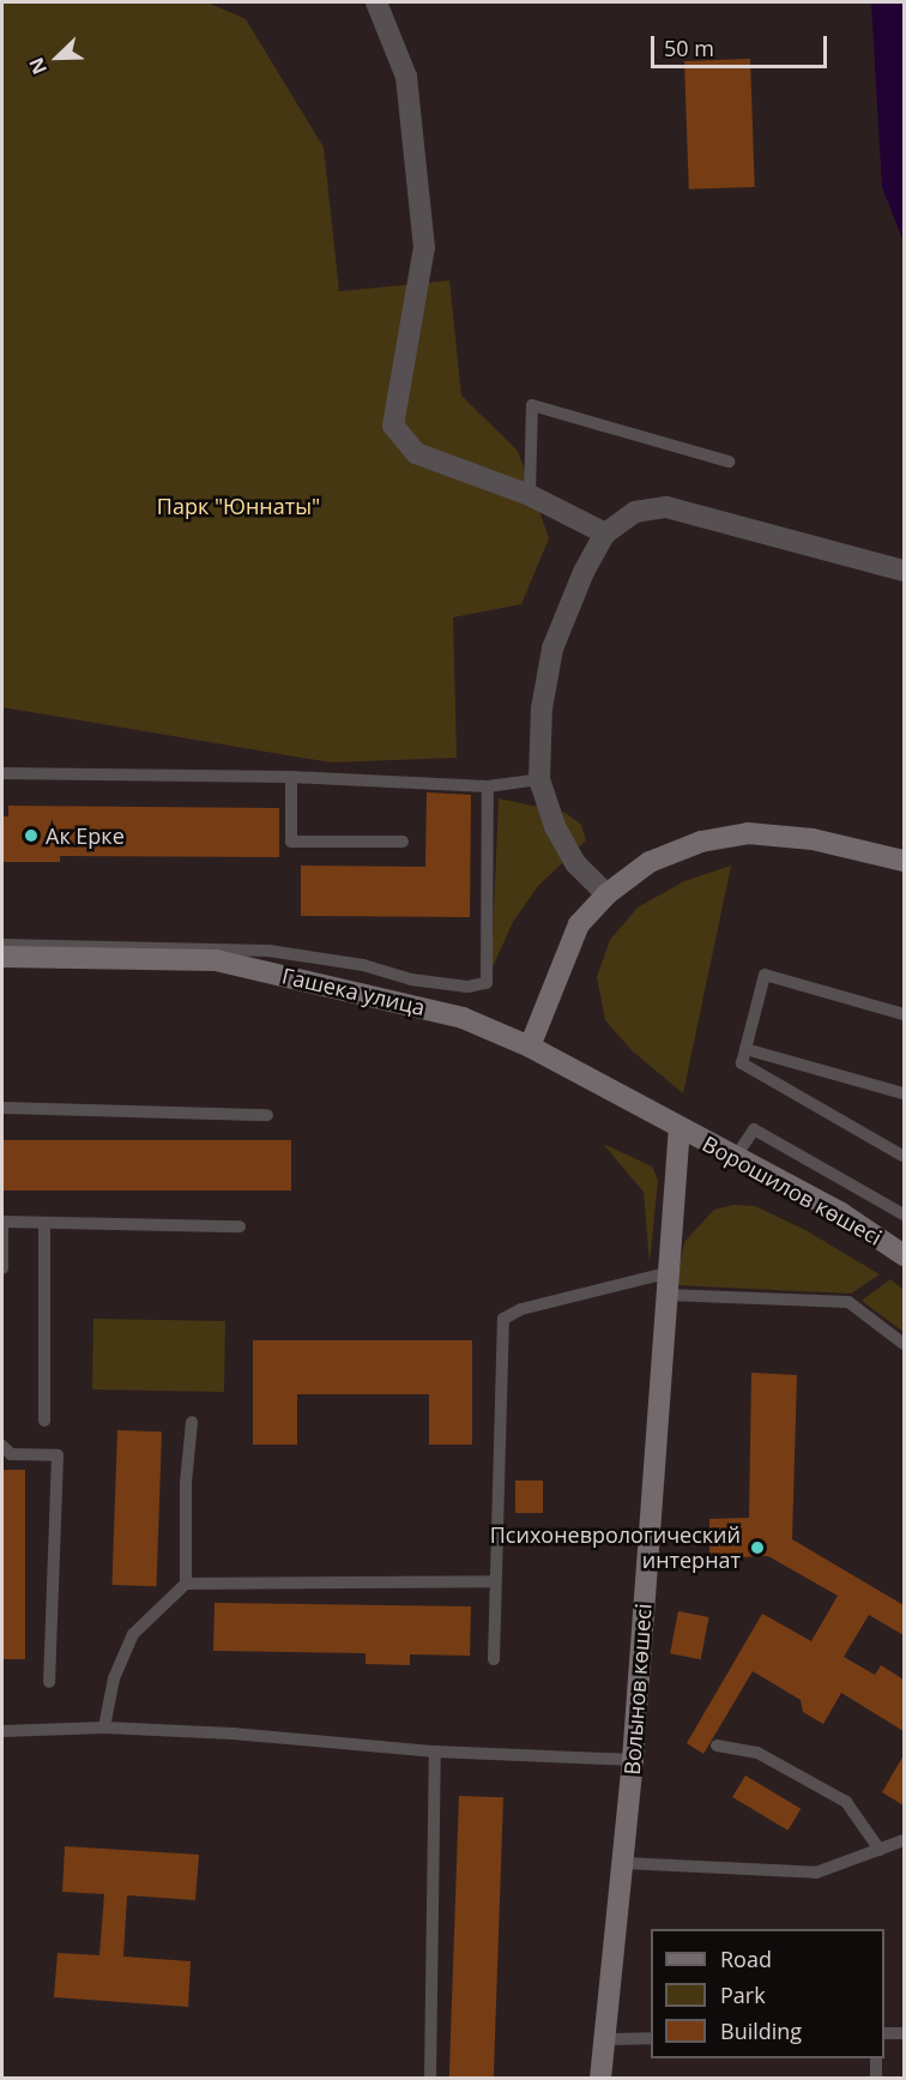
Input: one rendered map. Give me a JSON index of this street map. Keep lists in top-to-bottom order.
{
  "streets": {
    "street": ["Гашека улица", "Ворошилов көшесі", "Волынов көшесі"]
  },
  "crossings": [
    ["Гашека улица", "Ворошилов көшесі"],
    ["Гашека улица", "Волынов көшесі"],
    ["Ворошилов көшесі", "Волынов көшесі"]
  ],
  "parks": ["Парк \"Юннаты\""],
  "places": ["Ак Ерке", "Психоневрологический интернат"],
  "legend": ["Road", "Park", "Building"],
  "scale_bar": "50 m",
  "north": "bottom left"
}
